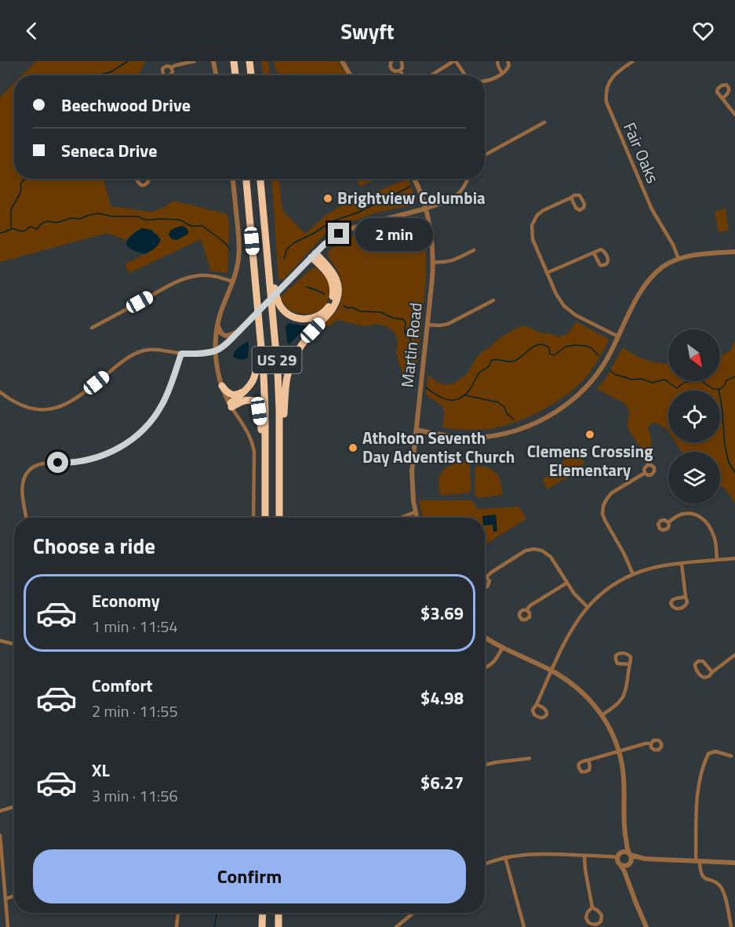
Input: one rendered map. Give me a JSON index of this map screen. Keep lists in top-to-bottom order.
{
  "streets": {
    "highway": ["US 29"],
    "street": ["Fair Oaks", "Martin Road"]
  },
  "places": ["Brightview Columbia", "Clemens Crossing Elementary", "Atholton Seventh Day Adventist Church"],
  "north": "bottom right",
  "page": {
    "header": "Swyft",
    "banner": ["Beechwood Drive", "Seneca Drive"],
    "bubble": "2 min",
    "heading": "Choose a ride",
    "list": [
      {
        "name": "Economy",
        "note": "1 min · 11:54",
        "value": "$3.69"
      },
      {
        "name": "Comfort",
        "note": "2 min · 11:55",
        "value": "$4.98"
      },
      {
        "name": "XL",
        "note": "3 min · 11:56",
        "value": "$6.27"
      }
    ],
    "buttons": "Confirm"
  }
}
